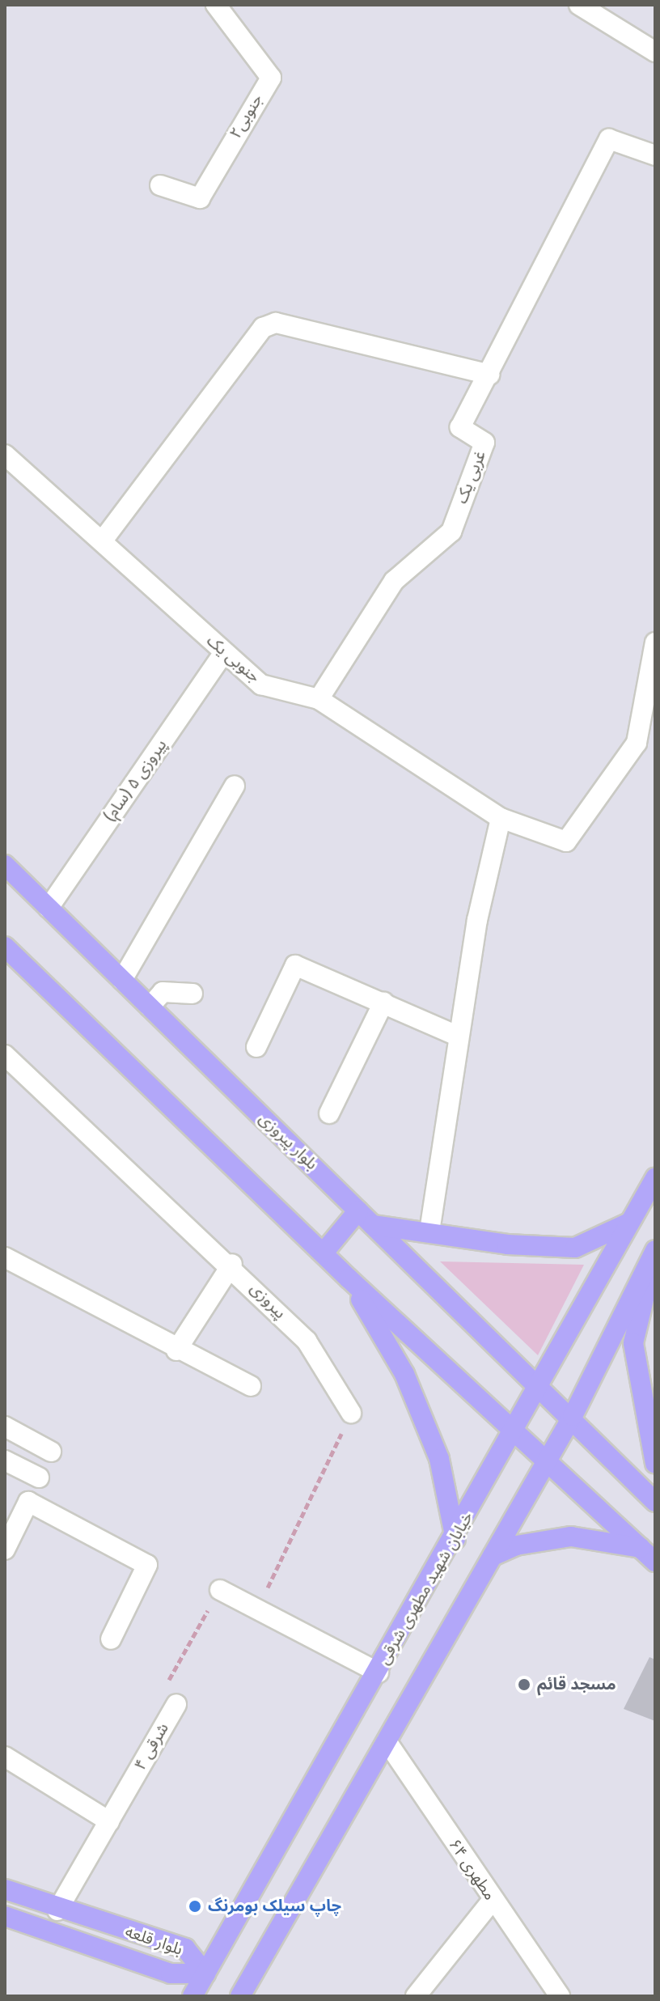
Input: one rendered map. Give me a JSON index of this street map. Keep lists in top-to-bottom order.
{
  "streets": {
    "main road": ["بلوار پیروزی", "خیابان شهید مطهری شرقی", "بلوار قلعه"],
    "street": [
      "جنوبی۲",
      "غربی یک",
      "جنوبی یک",
      "پیروزی ۵ (سام)",
      "پیروزی",
      "شرقی ۴",
      "مطهری ۶۴"
    ]
  },
  "crossings": [
    ["غربی یک", "جنوبی یک"],
    ["جنوبی یک", "پیروزی ۵ (سام)"],
    ["پیروزی ۵ (سام)", "بلوار پیروزی"],
    ["بلوار پیروزی", "خیابان شهید مطهری شرقی"],
    ["خیابان شهید مطهری شرقی", "بلوار قلعه"],
    ["شرقی ۴", "بلوار قلعه"]
  ],
  "places": ["مسجد قائم", "چاپ سیلک بومرنگ"]
}
